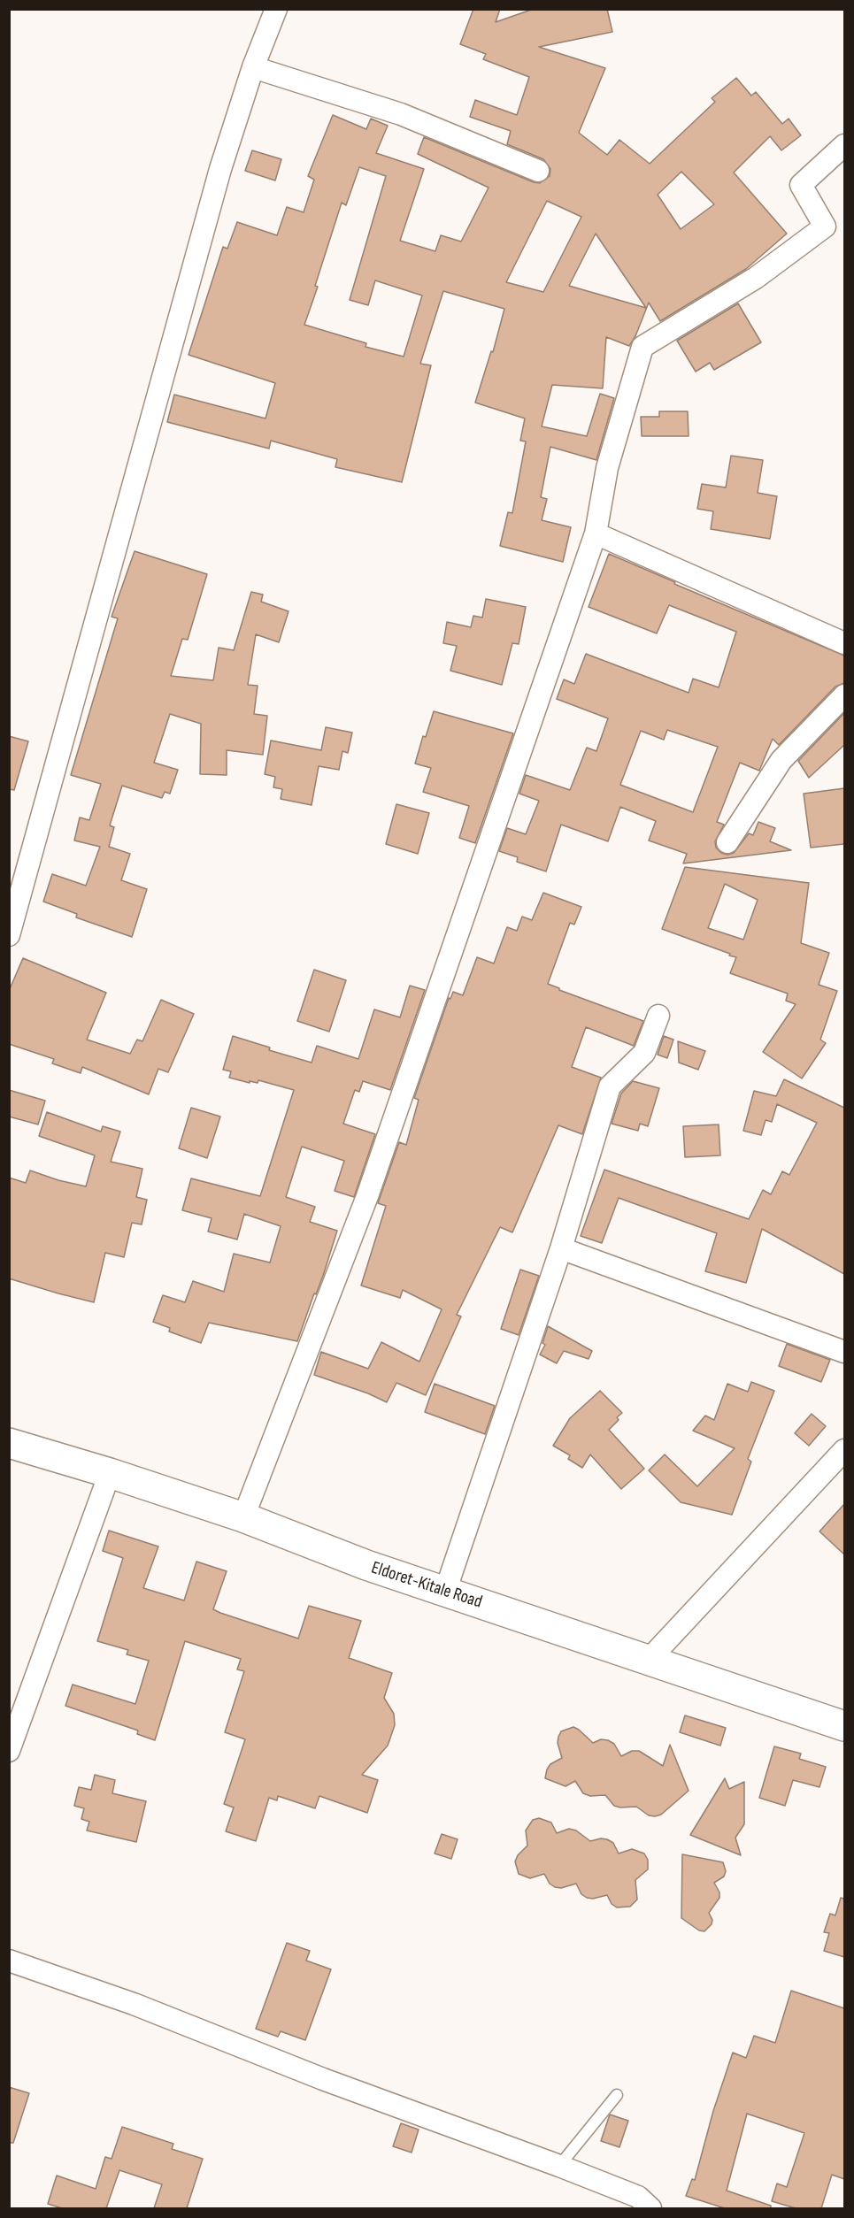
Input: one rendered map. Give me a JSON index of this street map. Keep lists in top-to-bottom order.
{
  "streets": {
    "highway": ["Eldoret-Kitale Road"]
  }
}
